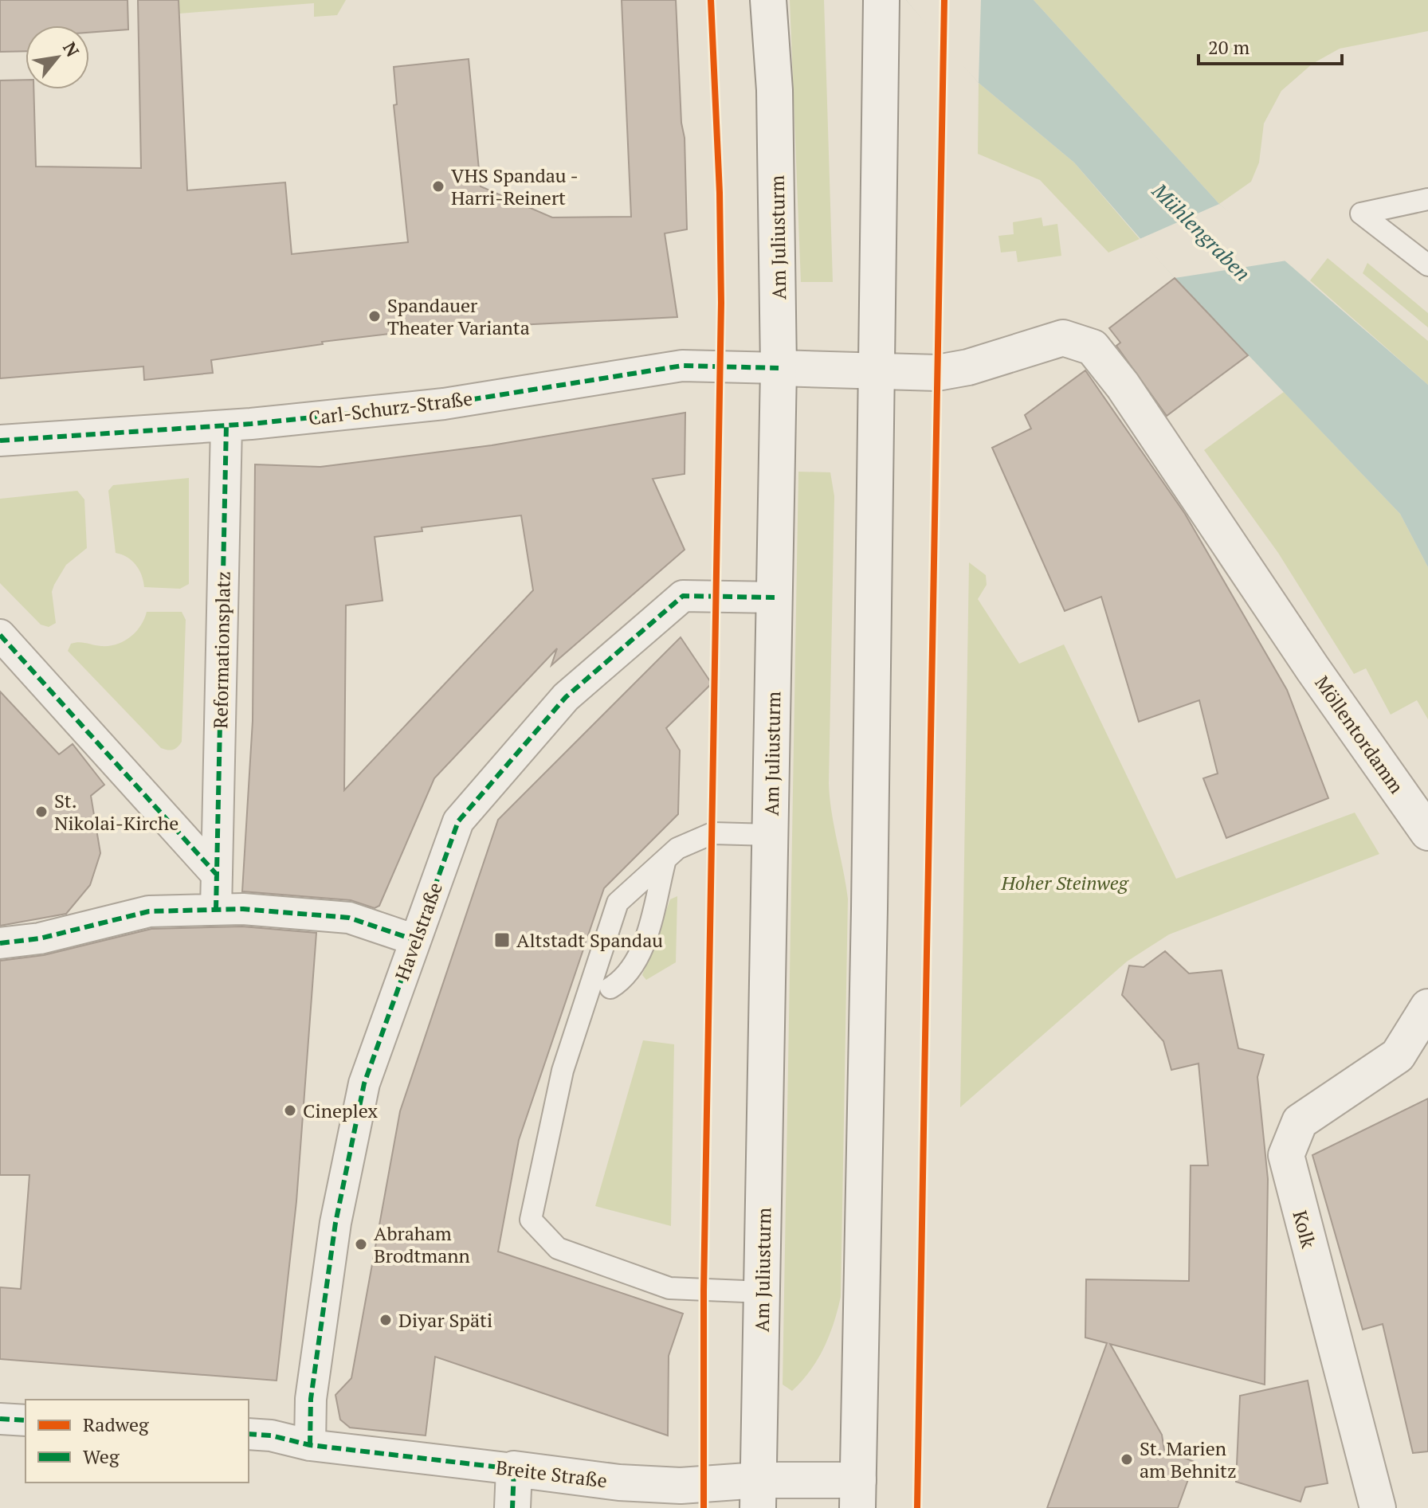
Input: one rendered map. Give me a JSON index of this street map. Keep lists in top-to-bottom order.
{
  "streets": {
    "main road": [
      "Am Juliusturm",
      "Möllentordamm",
      "Kolk",
      "Breite Straße"
    ],
    "street": ["Carl-Schurz-Straße", "Reformationsplatz", "Havelstraße"]
  },
  "crossings": [
    ["Am Juliusturm", "Carl-Schurz-Straße"],
    ["Am Juliusturm", "Havelstraße"],
    ["Am Juliusturm", "Breite Straße"],
    ["Carl-Schurz-Straße", "Reformationsplatz"],
    ["Havelstraße", "Breite Straße"]
  ],
  "water": ["Mühlengraben"],
  "parks": ["Hoher Steinweg"],
  "places": {
    "other": [
      "VHS Spandau - Harri-Reinert",
      "Spandauer Theater Varianta",
      "St. Nikolai-Kirche",
      "Cineplex",
      "Abraham Brodtmann",
      "Diyar Späti",
      "St. Marien am Behnitz"
    ],
    "transit": ["Altstadt Spandau"]
  },
  "legend": ["Radweg", "Weg"],
  "scale_bar": "20 m",
  "north": "top right"
}
